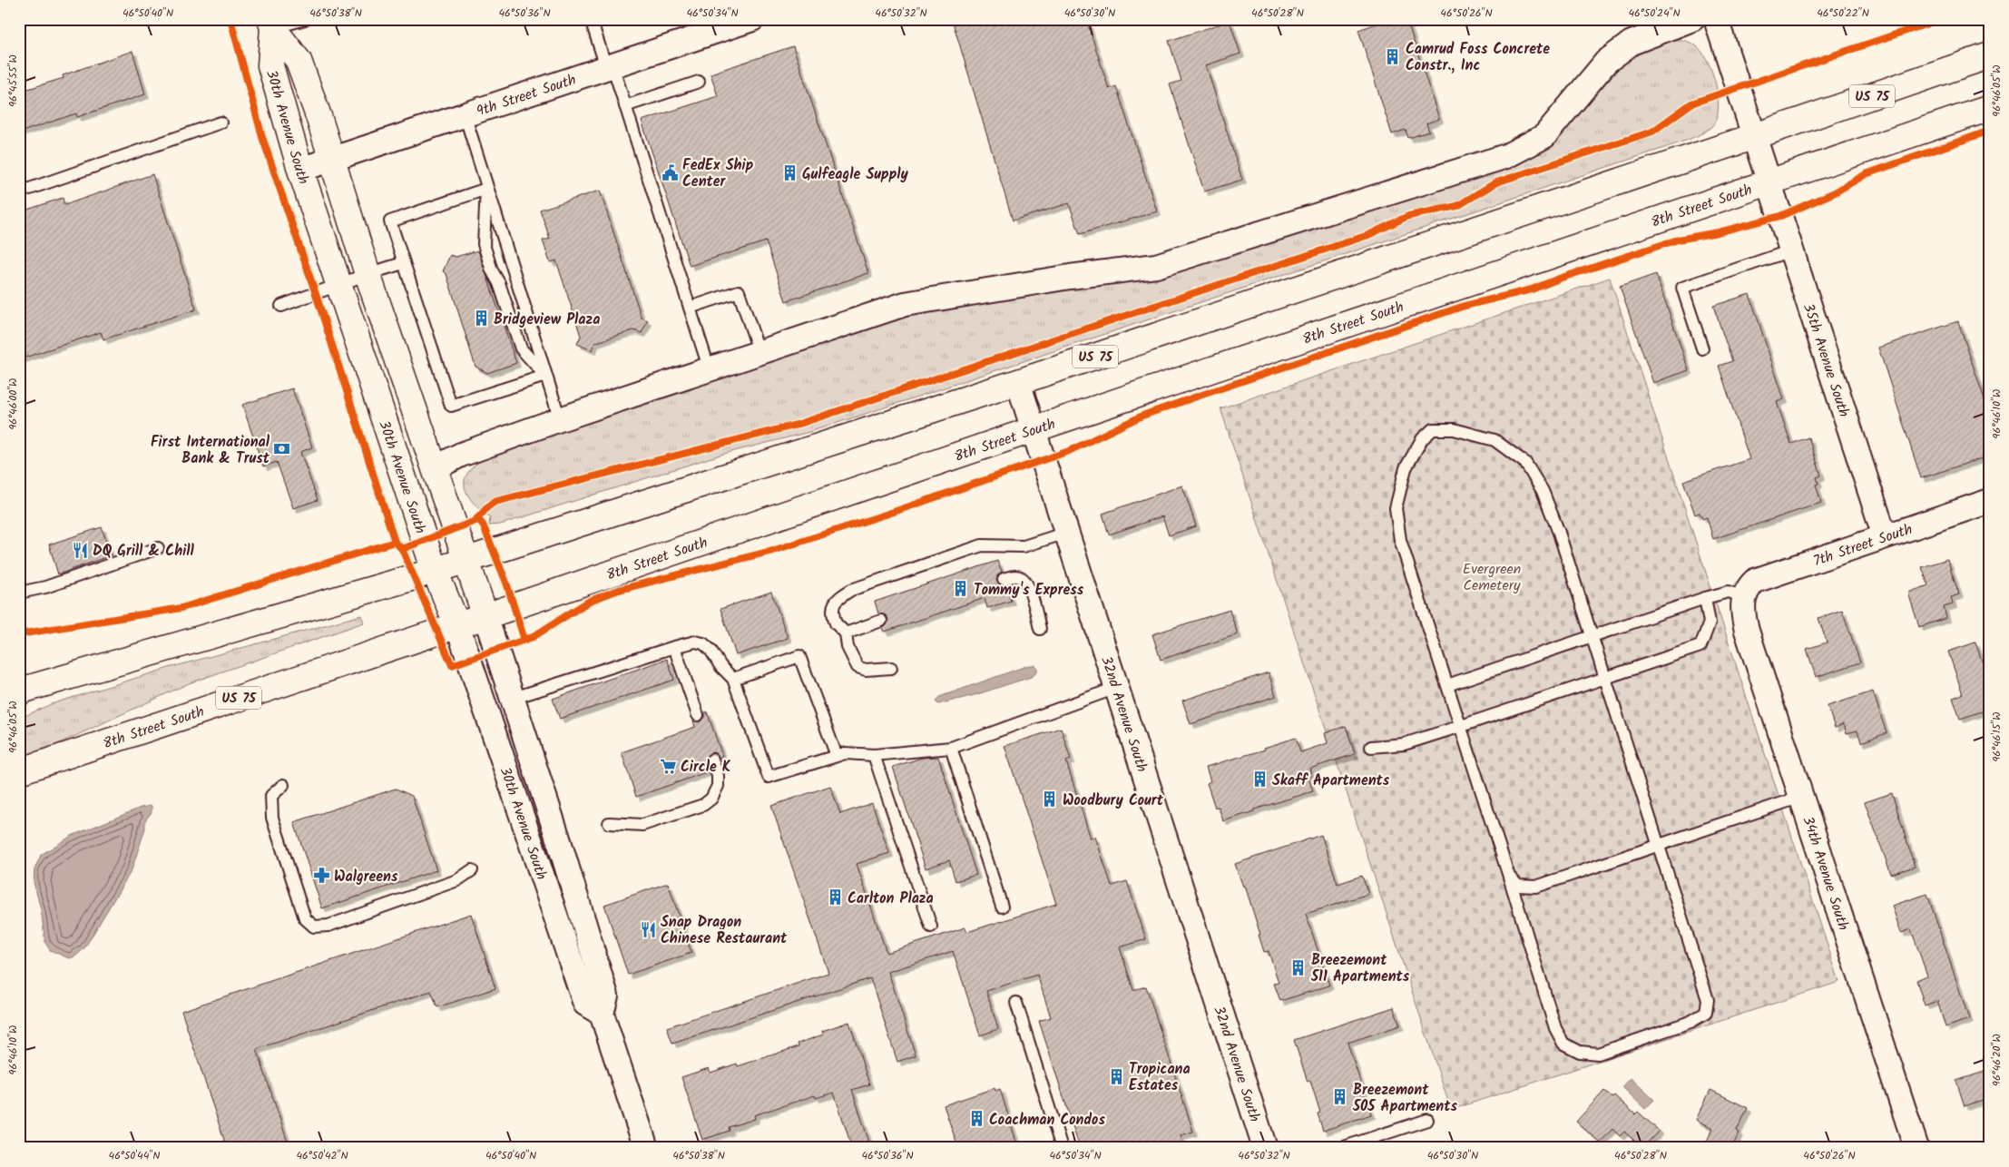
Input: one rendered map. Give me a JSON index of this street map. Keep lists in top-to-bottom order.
{
  "streets": {
    "main road": ["US 75", "30th Avenue South", "8th Street South"],
    "street": [
      "9th Street South",
      "35th Avenue South",
      "7th Street South",
      "32nd Avenue South",
      "34th Avenue South"
    ]
  },
  "crossings": [
    ["9th Street South", "30th Avenue South"],
    ["US 75", "30th Avenue South"],
    ["US 75", "35th Avenue South"],
    ["US 75", "32nd Avenue South"],
    ["30th Avenue South", "8th Street South"],
    ["8th Street South", "35th Avenue South"],
    ["8th Street South", "32nd Avenue South"],
    ["35th Avenue South", "7th Street South"],
    ["7th Street South", "34th Avenue South"]
  ],
  "parks": ["Evergreen Cemetery"],
  "places": {
    "building": [
      "Camrud Foss Concrete Constr., Inc",
      "Gulfeagle Supply",
      "Bridgeview Plaza",
      "Tommy's Express",
      "Skaff Apartments",
      "Woodbury Court",
      "Carlton Plaza",
      "Breezemont 511 Apartments",
      "Tropicana Estates",
      "Breezemont 505 Apartments",
      "Coachman Condos"
    ],
    "public building": ["FedEx Ship Center"],
    "bank": ["First International Bank & Trust"],
    "restaurant": ["DQ Grill & Chill", "Snap Dragon Chinese Restaurant"],
    "supermarket": ["Circle K"],
    "pharmacy": ["Walgreens"]
  },
  "coordinates": [
    "46°50'40\"N",
    "46°50'38\"N",
    "46°50'36\"N",
    "46°50'34\"N",
    "46°50'32\"N",
    "46°50'30\"N",
    "46°50'28\"N",
    "46°50'26\"N",
    "46°50'24\"N",
    "46°50'22\"N",
    "96°45'55\"W",
    "96°46'05\"W",
    "96°46'00\"W",
    "96°46'10\"W",
    "96°46'15\"W",
    "96°46'20\"W",
    "46°50'44\"N",
    "46°50'42\"N"
  ]
}
